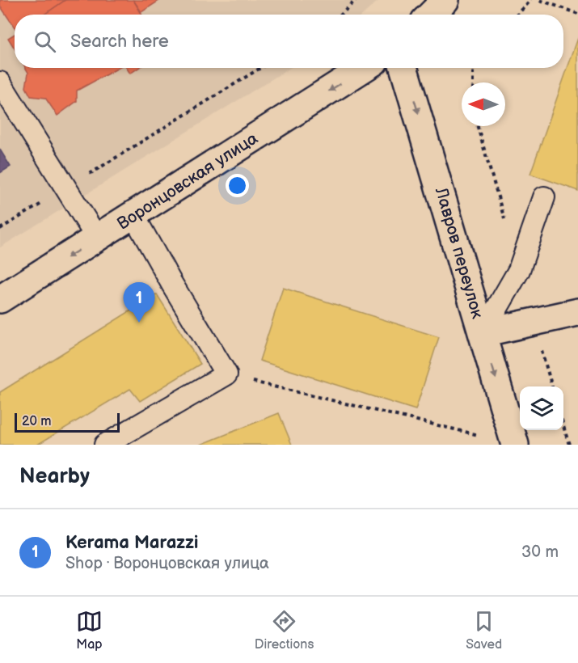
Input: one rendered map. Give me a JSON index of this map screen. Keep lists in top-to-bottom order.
{
  "streets": {
    "street": ["Воронцовская улица", "Лавров переулок"]
  },
  "one_way": ["Воронцовская улица", "Лавров переулок"],
  "scale_bar": "20 m",
  "north": "left",
  "page": {
    "search": "Search here",
    "pins": "1",
    "scale": "20 m",
    "heading": "Nearby",
    "list": [
      {
        "mark": "1",
        "name": "Kerama Marazzi",
        "note": "Shop · Воронцовская улица",
        "value": "30 m"
      }
    ],
    "nav": ["Map", "Directions", "Saved"]
  }
}
